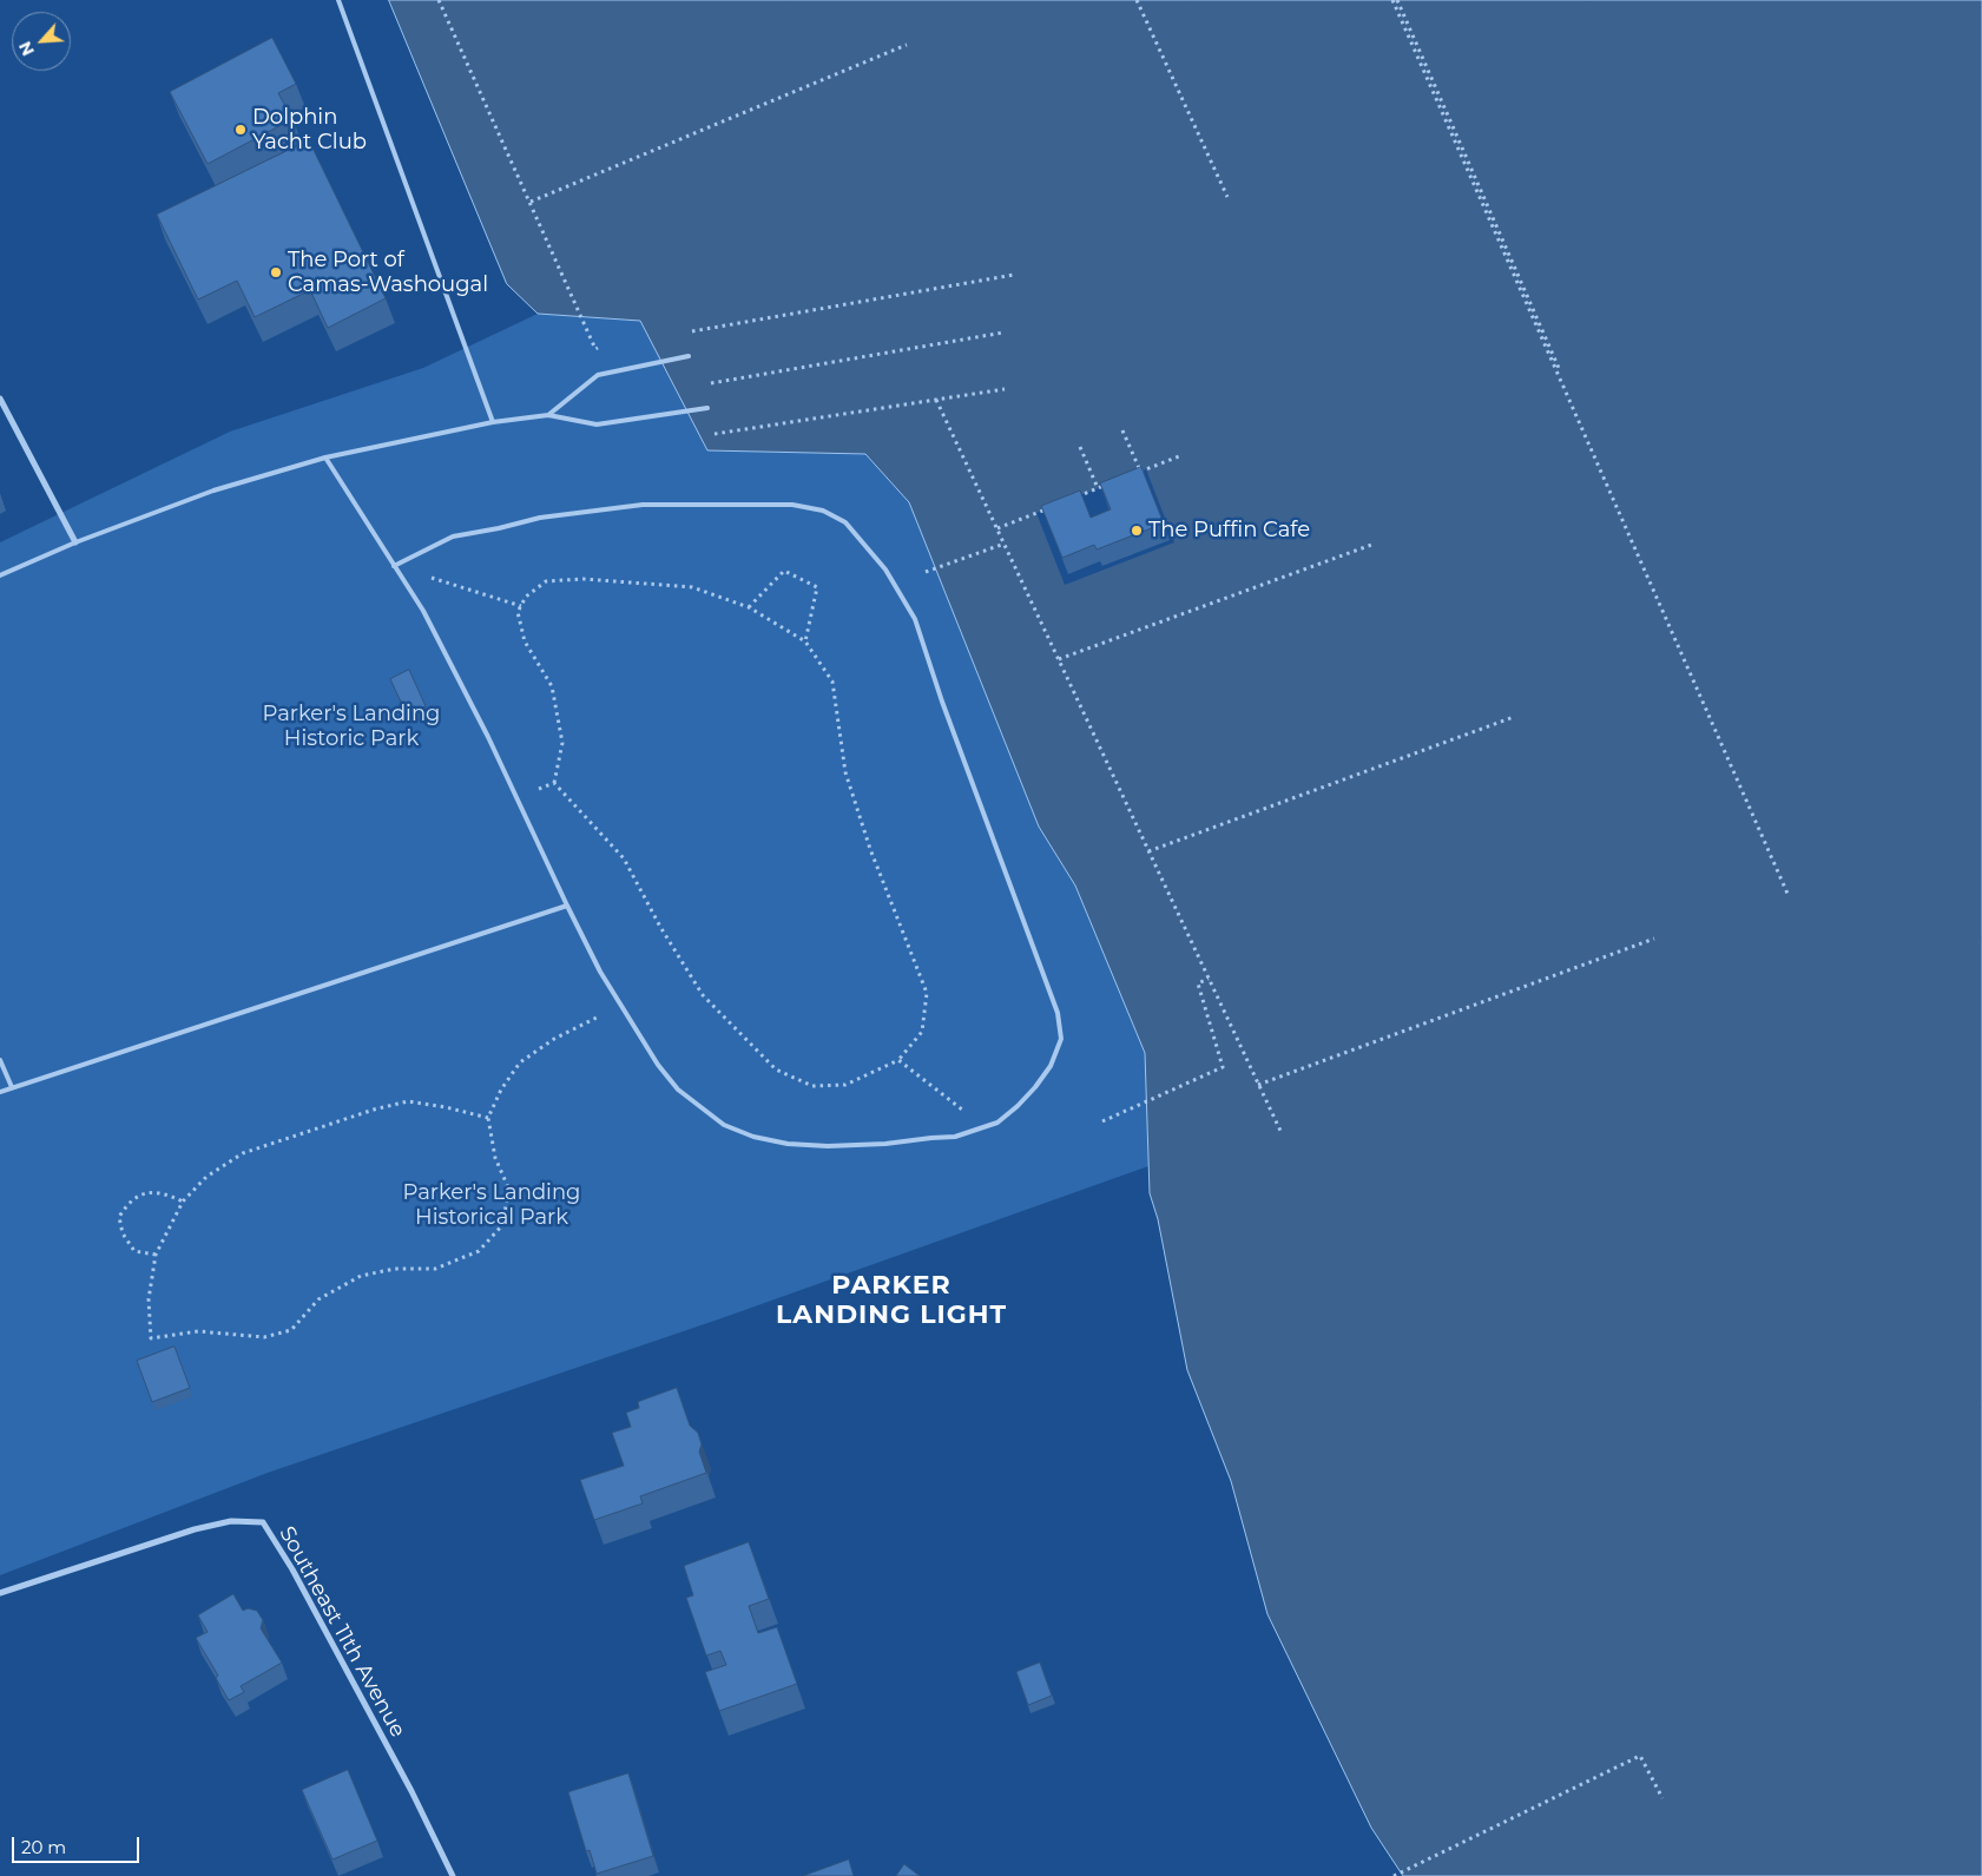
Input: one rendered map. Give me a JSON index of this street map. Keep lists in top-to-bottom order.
{
  "streets": {
    "street": ["Southeast 11th Avenue"]
  },
  "districts": ["PARKER LANDING LIGHT"],
  "parks": ["Parker's Landing Historic Park", "Parker's Landing Historical Park"],
  "places": ["Dolphin Yacht Club", "The Port of Camas-Washougal", "The Puffin Cafe"],
  "scale_bar": "20 m",
  "north": "bottom left"
}
